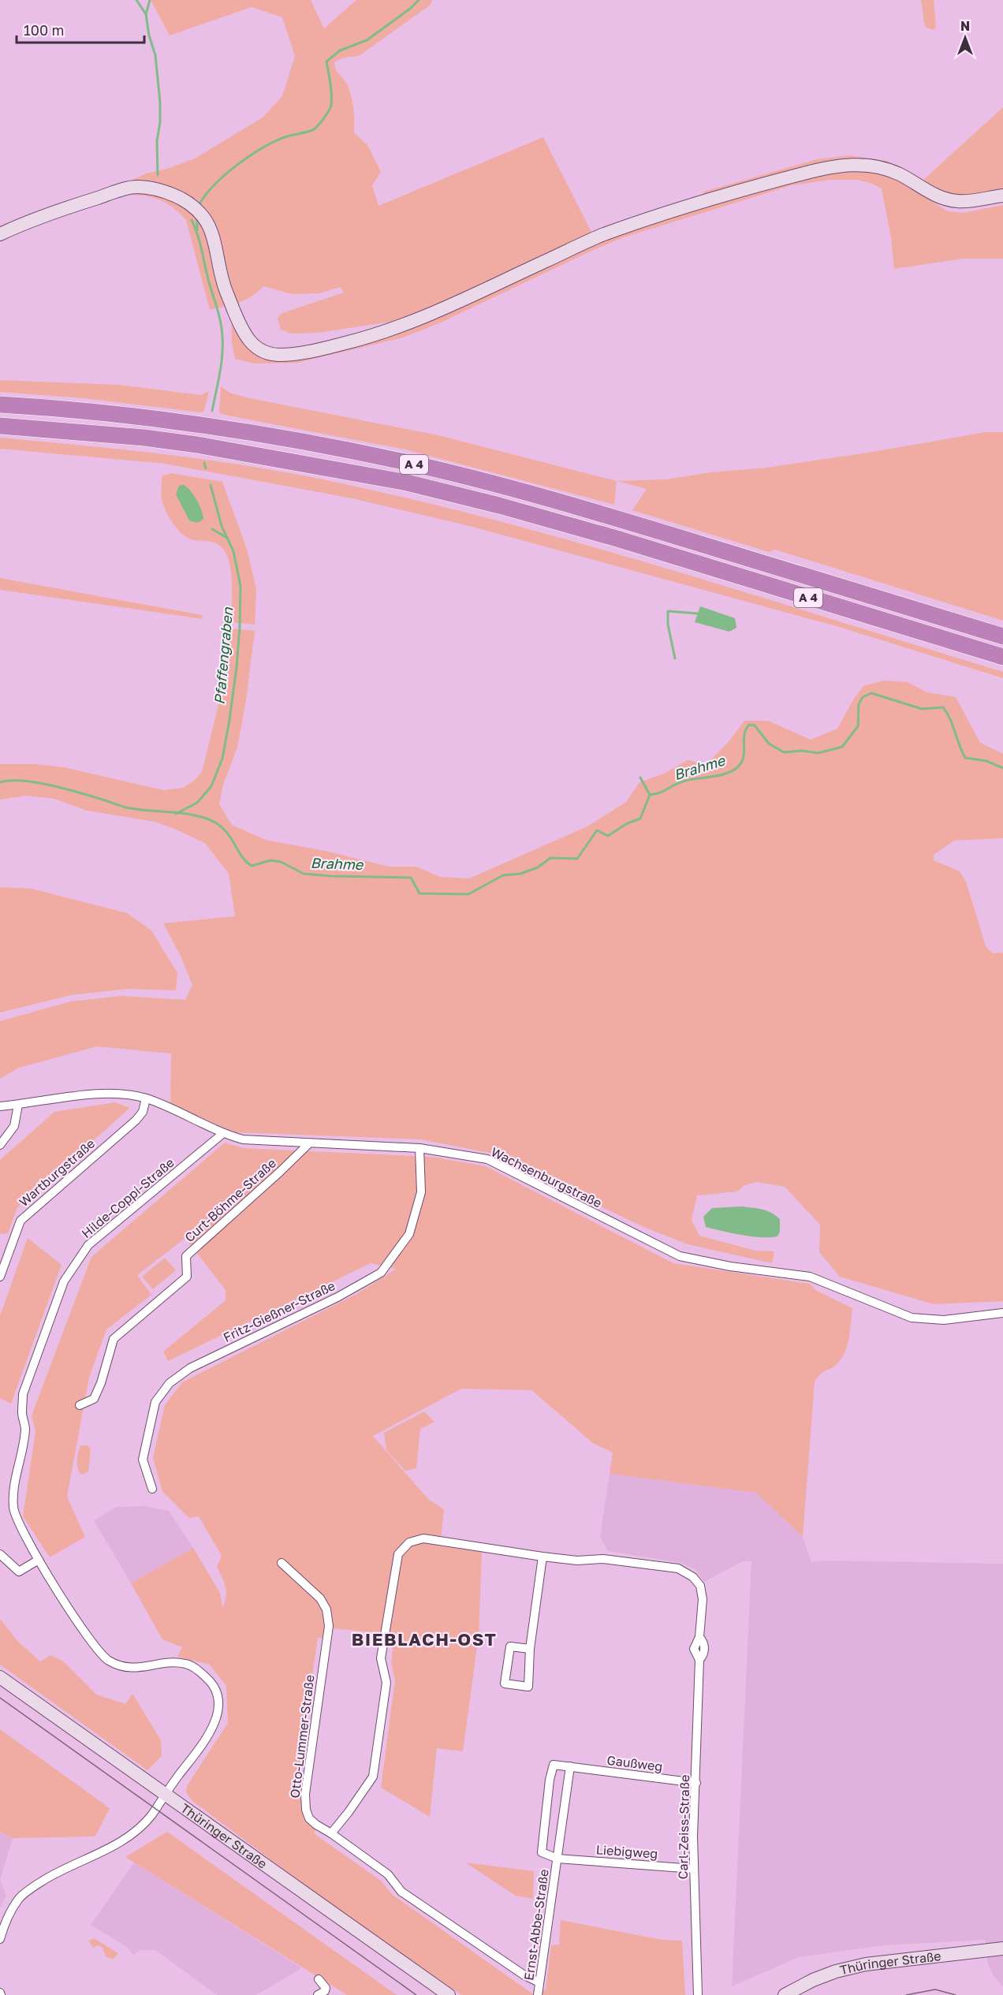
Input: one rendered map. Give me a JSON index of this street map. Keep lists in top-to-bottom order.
{
  "streets": {
    "highway": ["A 4"],
    "street": [
      "Wartburgstraße",
      "Wachsenburgstraße",
      "Hilde-Coppi-Straße",
      "Curt-Böhme-Straße",
      "Fritz-Gießner-Straße",
      "Otto-Lummer-Straße",
      "Gaußweg",
      "Carl-Zeiss-Straße",
      "Thüringer Straße",
      "Liebigweg",
      "Ernst-Abbe-Straße"
    ]
  },
  "crossings": [
    ["Wartburgstraße", "Wachsenburgstraße"],
    ["Wachsenburgstraße", "Hilde-Coppi-Straße"],
    ["Wachsenburgstraße", "Curt-Böhme-Straße"],
    ["Wachsenburgstraße", "Fritz-Gießner-Straße"],
    ["Hilde-Coppi-Straße", "Thüringer Straße"],
    ["Otto-Lummer-Straße", "Ernst-Abbe-Straße"],
    ["Gaußweg", "Carl-Zeiss-Straße"],
    ["Gaußweg", "Ernst-Abbe-Straße"],
    ["Carl-Zeiss-Straße", "Liebigweg"],
    ["Liebigweg", "Ernst-Abbe-Straße"]
  ],
  "districts": ["BIEBLACH-OST"],
  "water": ["Pfaffengraben", "Brahme"],
  "scale_bar": "100 m",
  "north": "top"
}
